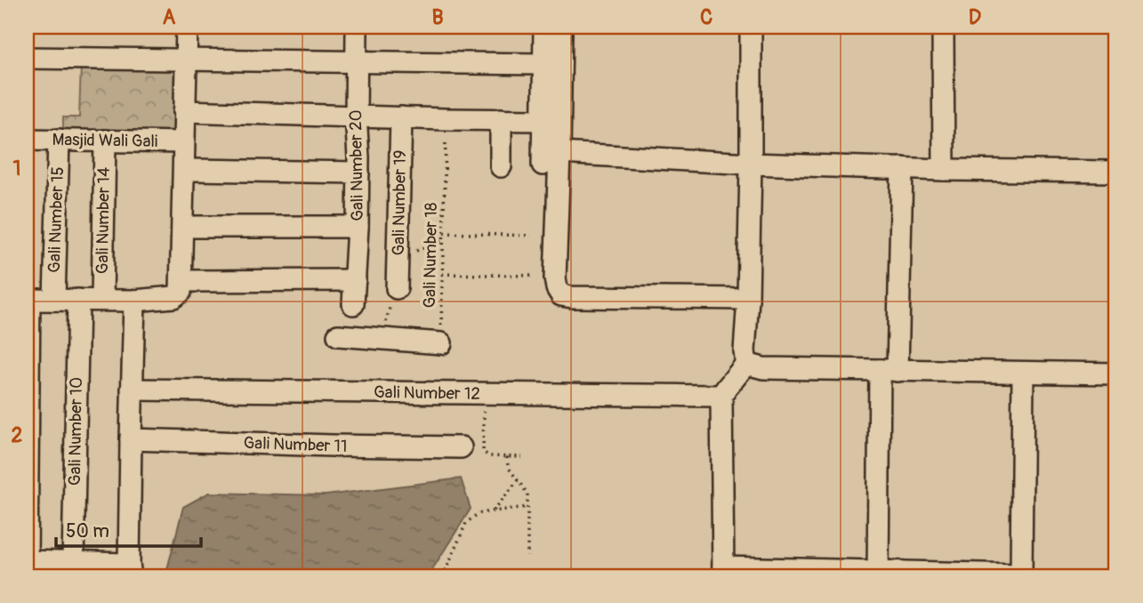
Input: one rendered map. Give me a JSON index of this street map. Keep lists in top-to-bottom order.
{
  "streets": {
    "street": [
      "Masjid Wali Gali",
      "Gali Number 20",
      "Gali Number 19",
      "Gali Number 15",
      "Gali Number 14",
      "Gali Number 12",
      "Gali Number 10",
      "Gali Number 11"
    ],
    "path": ["Gali Number 18"]
  },
  "crossings": [
    ["Masjid Wali Gali", "Gali Number 15"],
    ["Masjid Wali Gali", "Gali Number 14"]
  ],
  "scale_bar": "50 m",
  "grid": {
    "columns": [
      "A",
      "B",
      "C",
      "D"
    ],
    "rows": ["1", "2"]
  }
}
